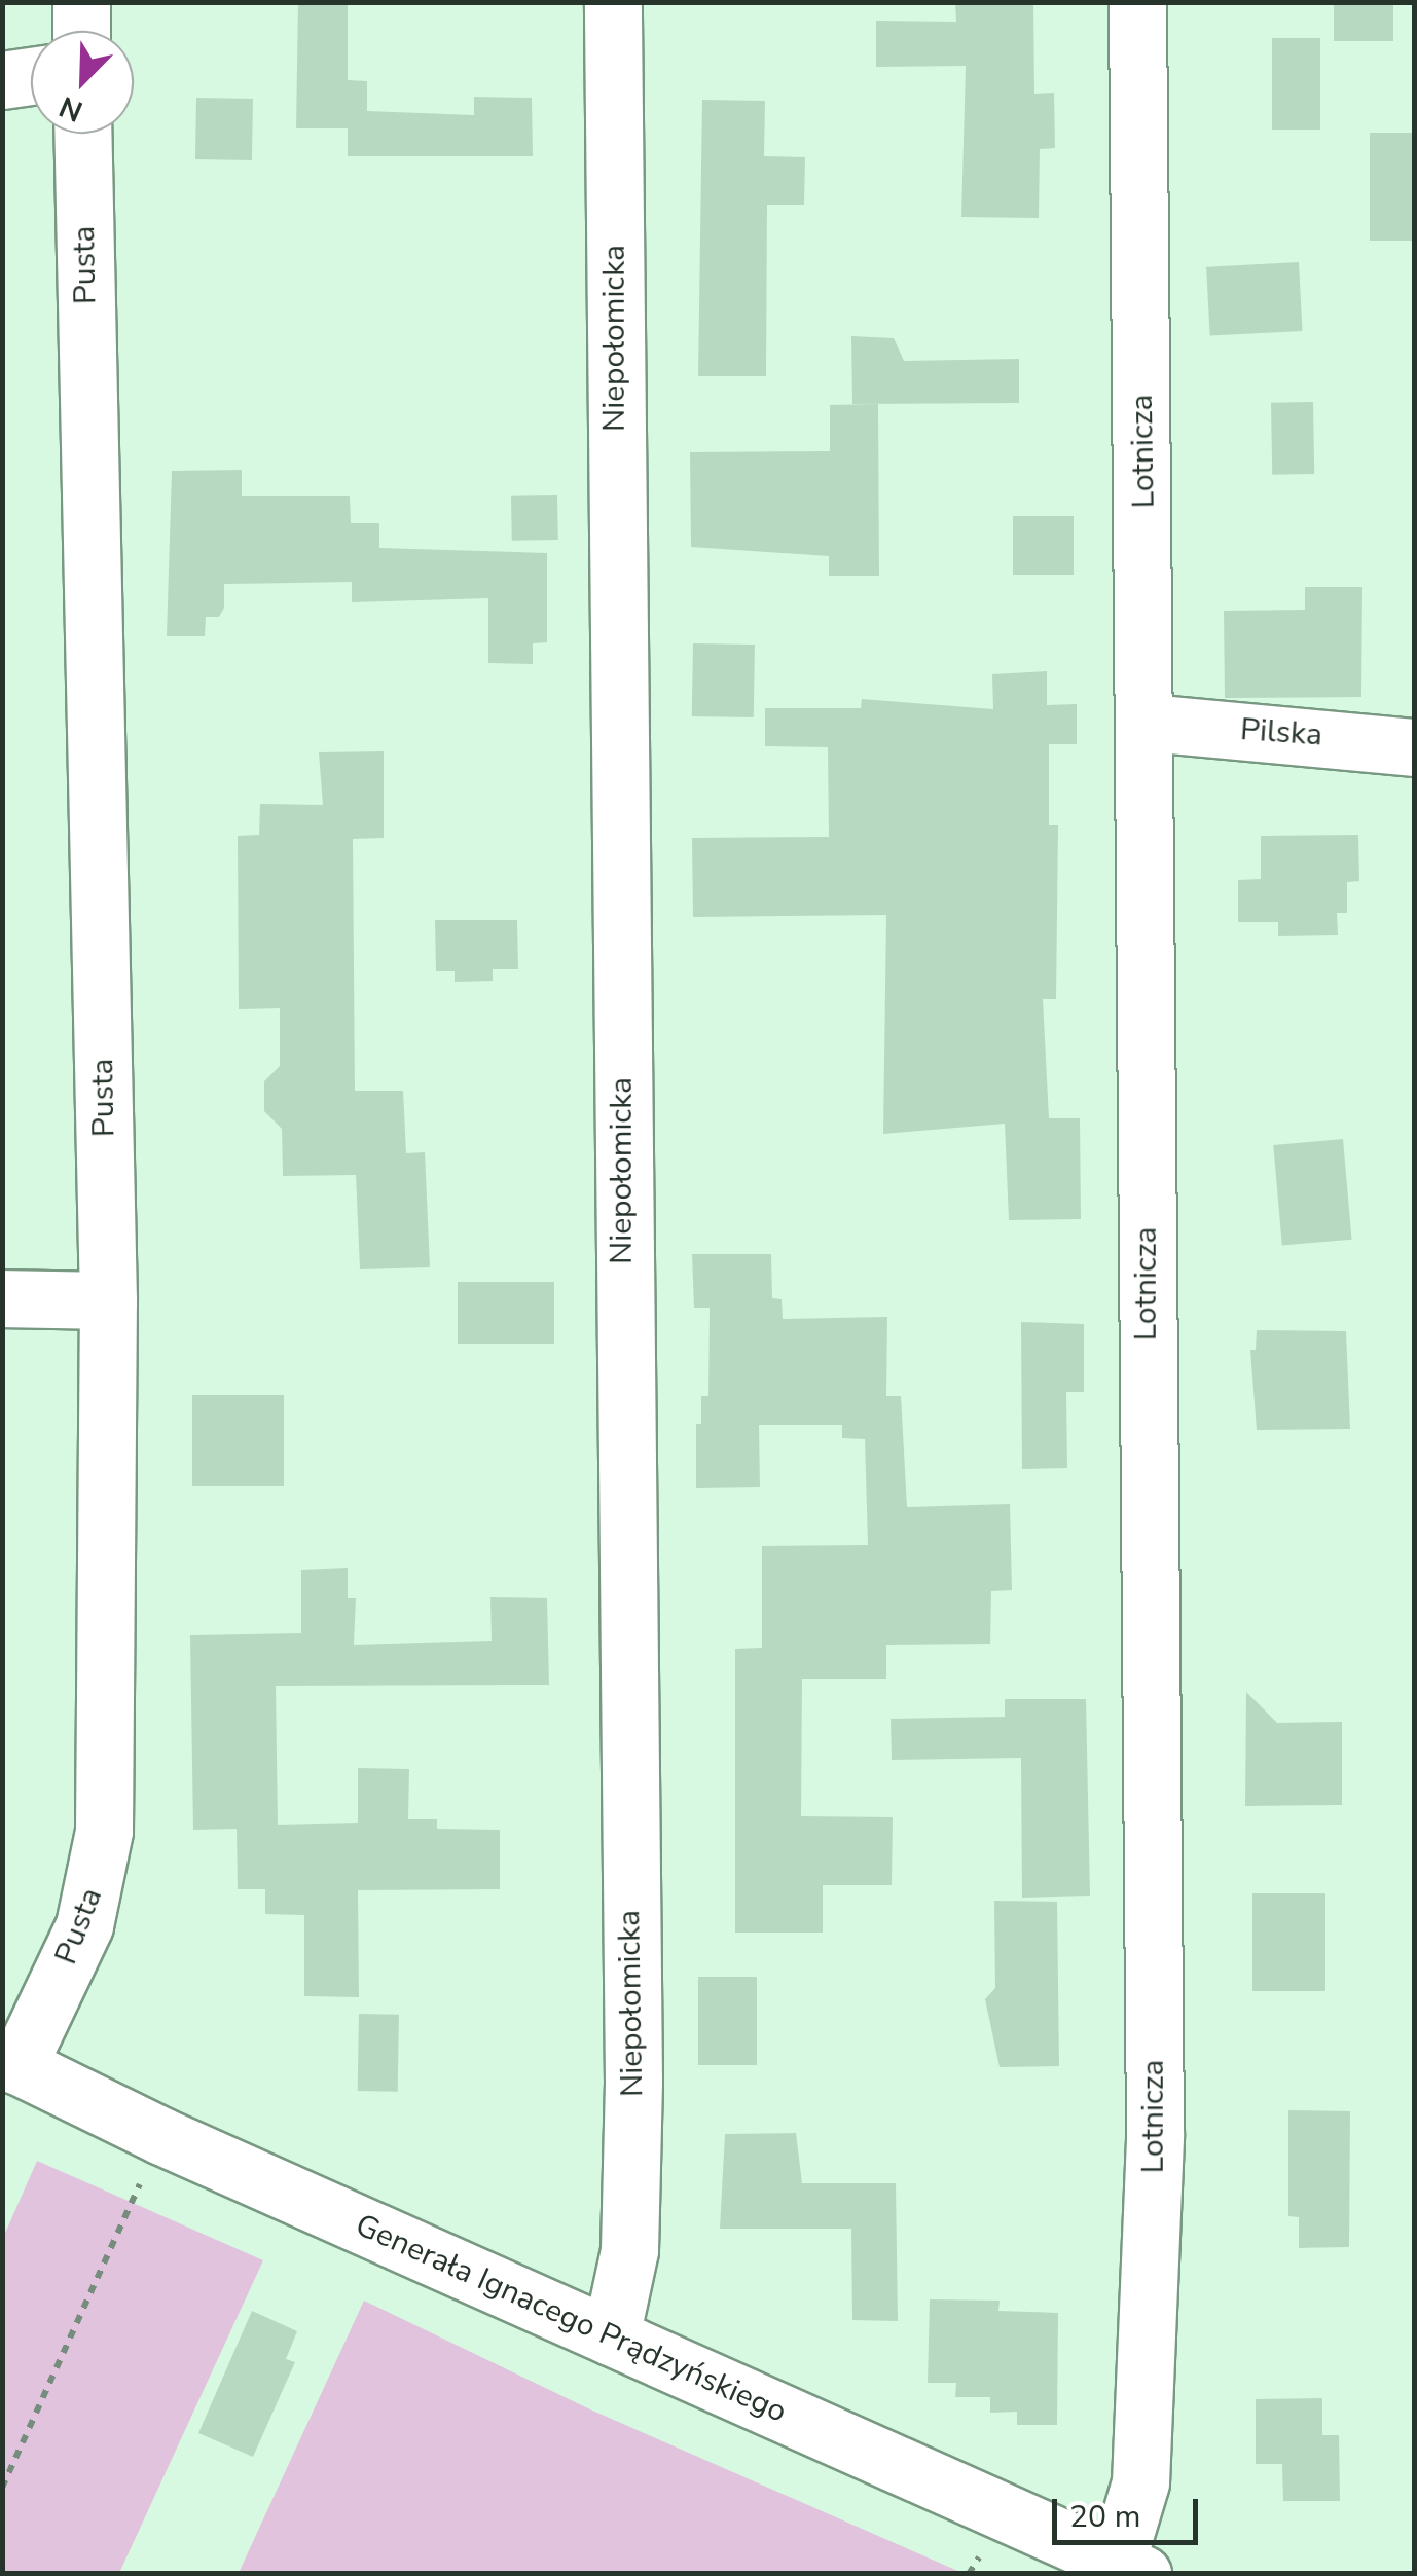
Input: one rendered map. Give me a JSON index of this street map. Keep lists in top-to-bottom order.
{
  "streets": {
    "street": [
      "Pusta",
      "Niepołomicka",
      "Lotnicza",
      "Pilska",
      "Generała Ignacego Prądzyńskiego"
    ]
  },
  "crossings": [
    ["Pusta", "Generała Ignacego Prądzyńskiego"],
    ["Niepołomicka", "Generała Ignacego Prądzyńskiego"],
    ["Lotnicza", "Pilska"],
    ["Lotnicza", "Generała Ignacego Prądzyńskiego"]
  ],
  "scale_bar": "20 m",
  "north": "bottom left"
}
